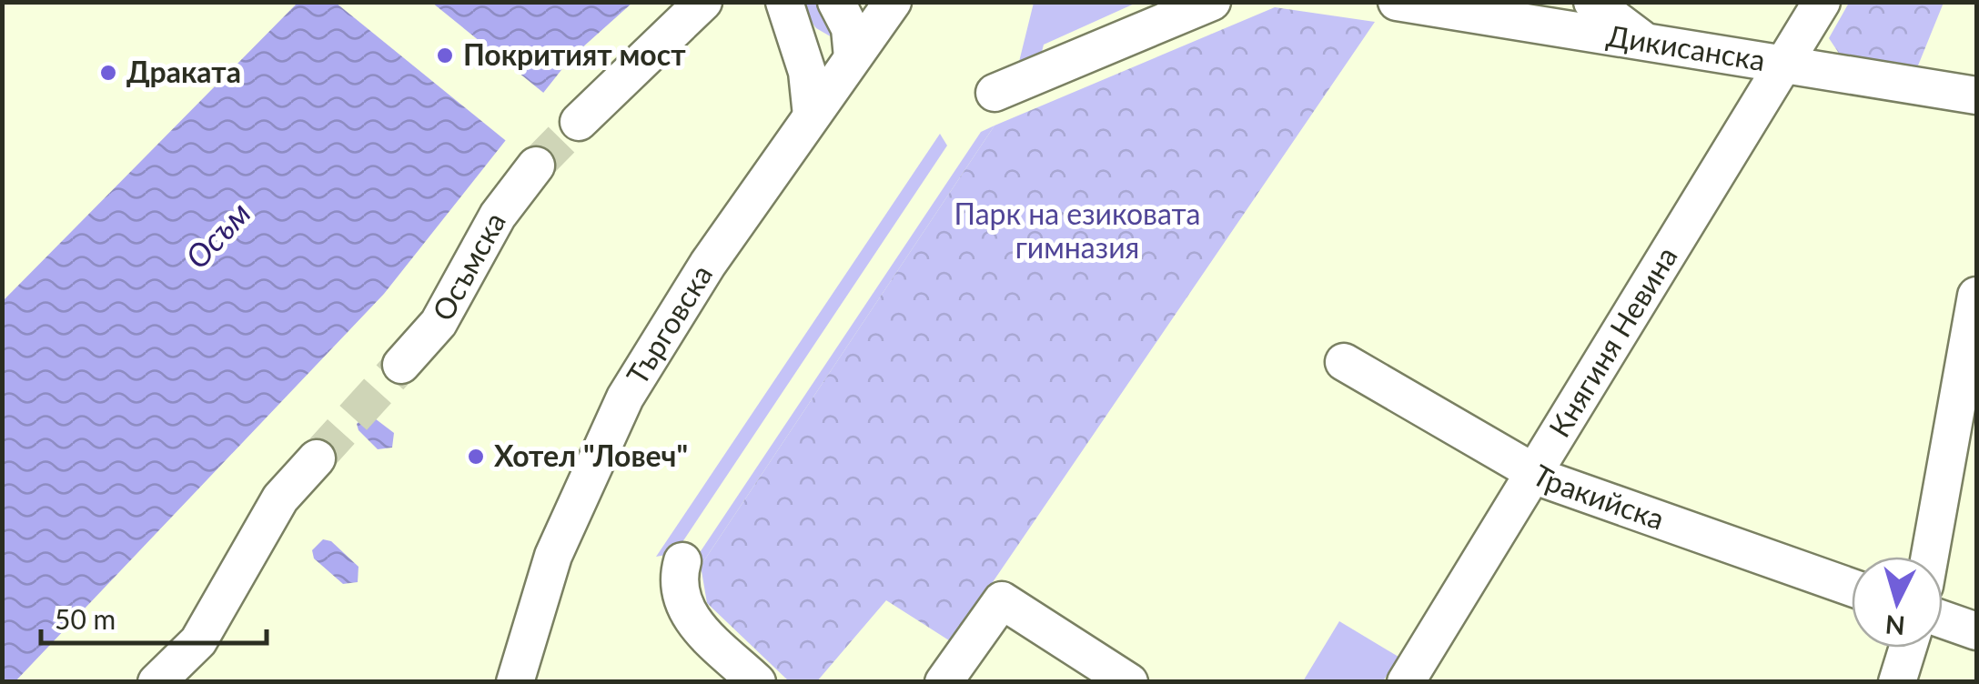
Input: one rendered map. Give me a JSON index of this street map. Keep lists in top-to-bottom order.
{
  "streets": {
    "street": [
      "Дикисанска",
      "Осъмска",
      "Търговска",
      "Княгиня Невина",
      "Тракийска"
    ]
  },
  "crossings": [
    ["Дикисанска", "Княгиня Невина"],
    ["Княгиня Невина", "Тракийска"]
  ],
  "water": ["Осъм"],
  "parks": ["Парк на езиковата гимназия"],
  "places": ["Покритият мост", "Драката", "Хотел \"Ловеч\""],
  "scale_bar": "50 m",
  "north": "bottom"
}
